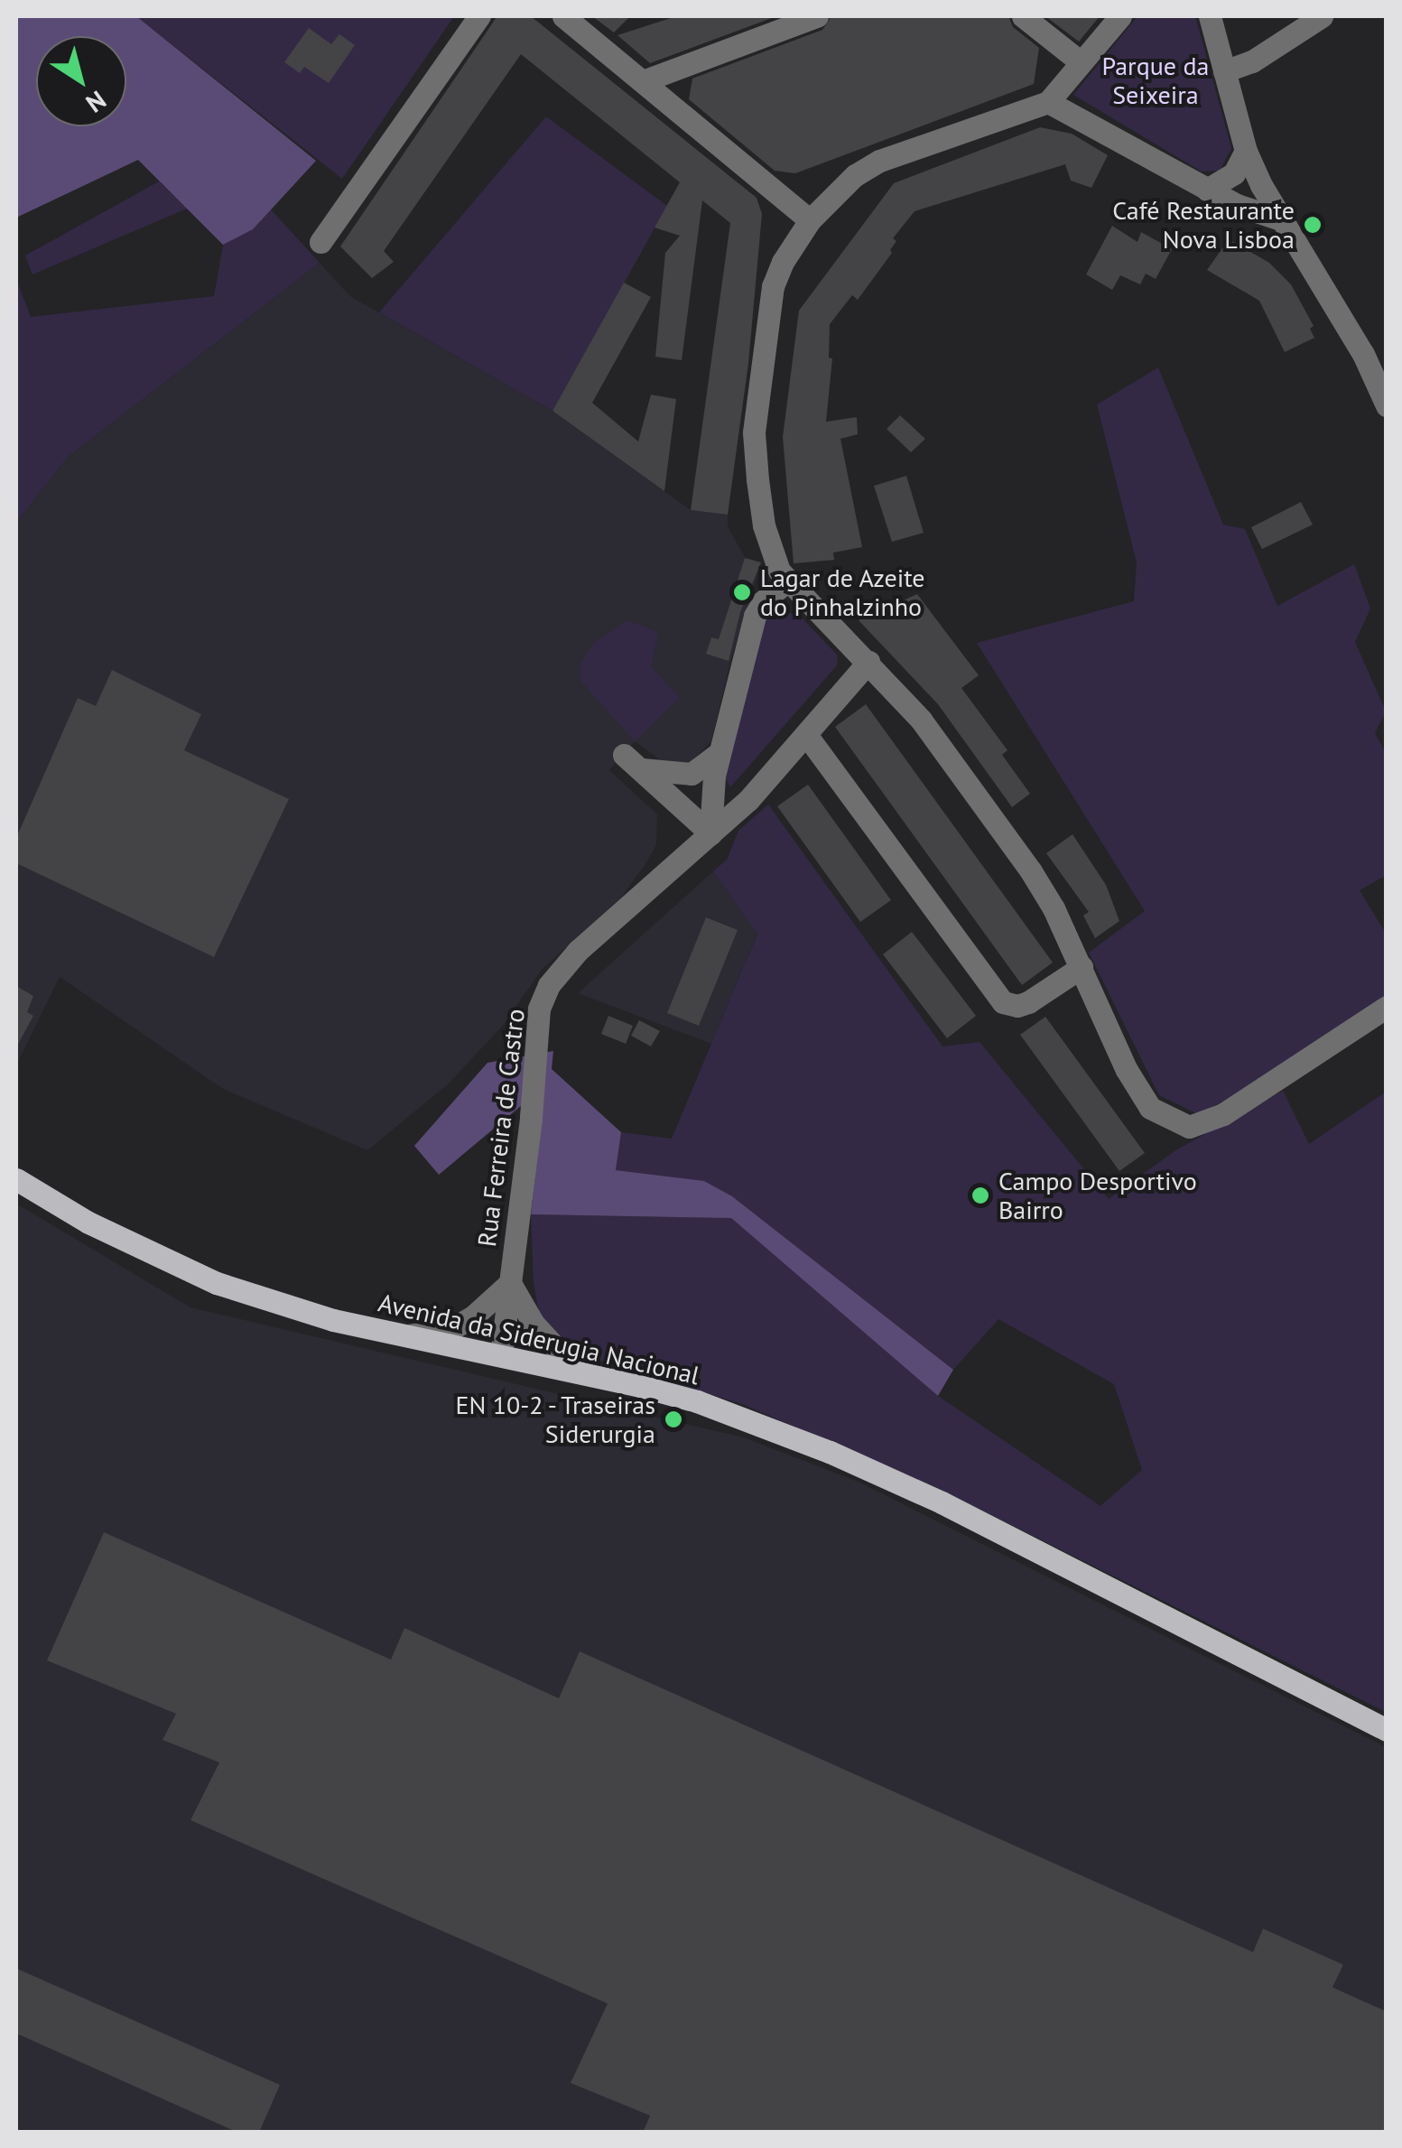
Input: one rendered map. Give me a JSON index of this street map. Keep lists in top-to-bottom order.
{
  "streets": {
    "main road": ["Avenida da Siderugia Nacional"],
    "street": ["Rua Ferreira de Castro"]
  },
  "crossings": [
    ["Rua Ferreira de Castro", "Avenida da Siderugia Nacional"]
  ],
  "parks": ["Parque da Seixeira"],
  "places": [
    "Café Restaurante Nova Lisboa",
    "Lagar de Azeite do Pinhalzinho",
    "Campo Desportivo Bairro",
    "EN 10-2 - Traseiras Siderurgia"
  ],
  "north": "bottom right"
}
